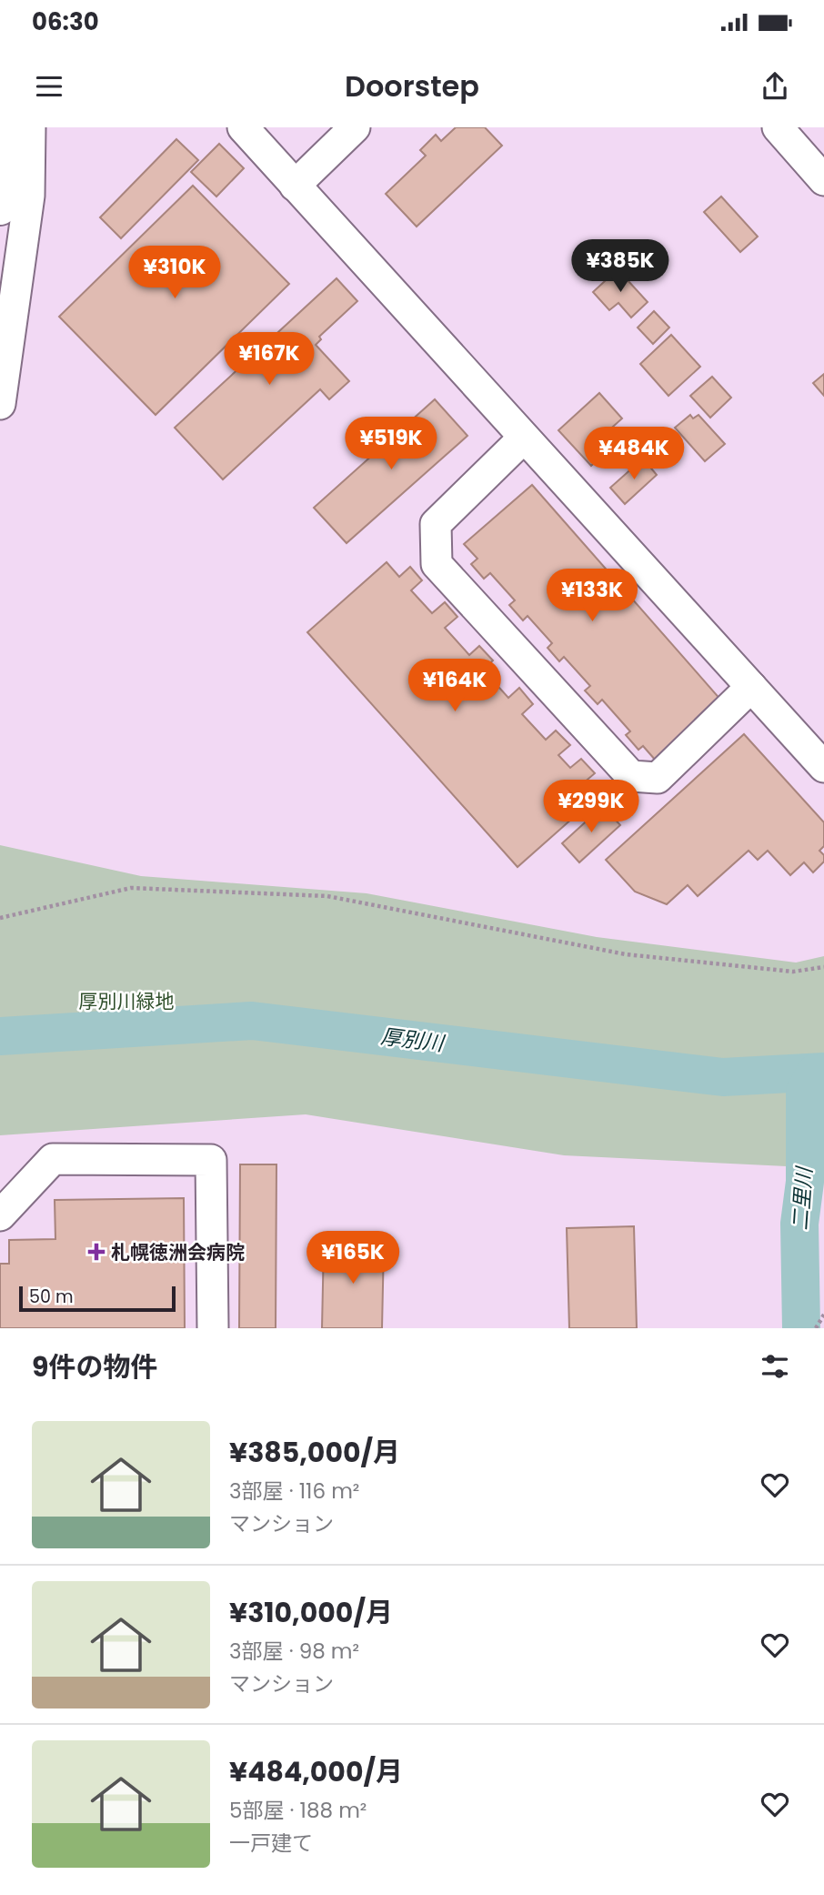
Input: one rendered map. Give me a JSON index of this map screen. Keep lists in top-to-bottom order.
{
  "water": ["厚別川", "二里川"],
  "parks": ["厚別川緑地"],
  "places": {
    "health": ["札幌徳洲会病院"]
  },
  "scale_bar": "50 m",
  "page": {
    "status": "06:30",
    "header": "Doorstep",
    "price": [
      "¥385K",
      "¥310K",
      "¥167K",
      "¥519K",
      "¥484K",
      "¥133K",
      "¥164K",
      "¥299K",
      "¥165K"
    ],
    "scale": "50 m",
    "heading": "9件の物件",
    "list": [
      {
        "name": "¥385,000/月",
        "note": "3部屋 · 116 m² · マンション"
      },
      {
        "name": "¥310,000/月",
        "note": "3部屋 · 98 m² · マンション"
      },
      {
        "name": "¥484,000/月",
        "note": "5部屋 · 188 m² · 一戸建て"
      }
    ]
  }
}
